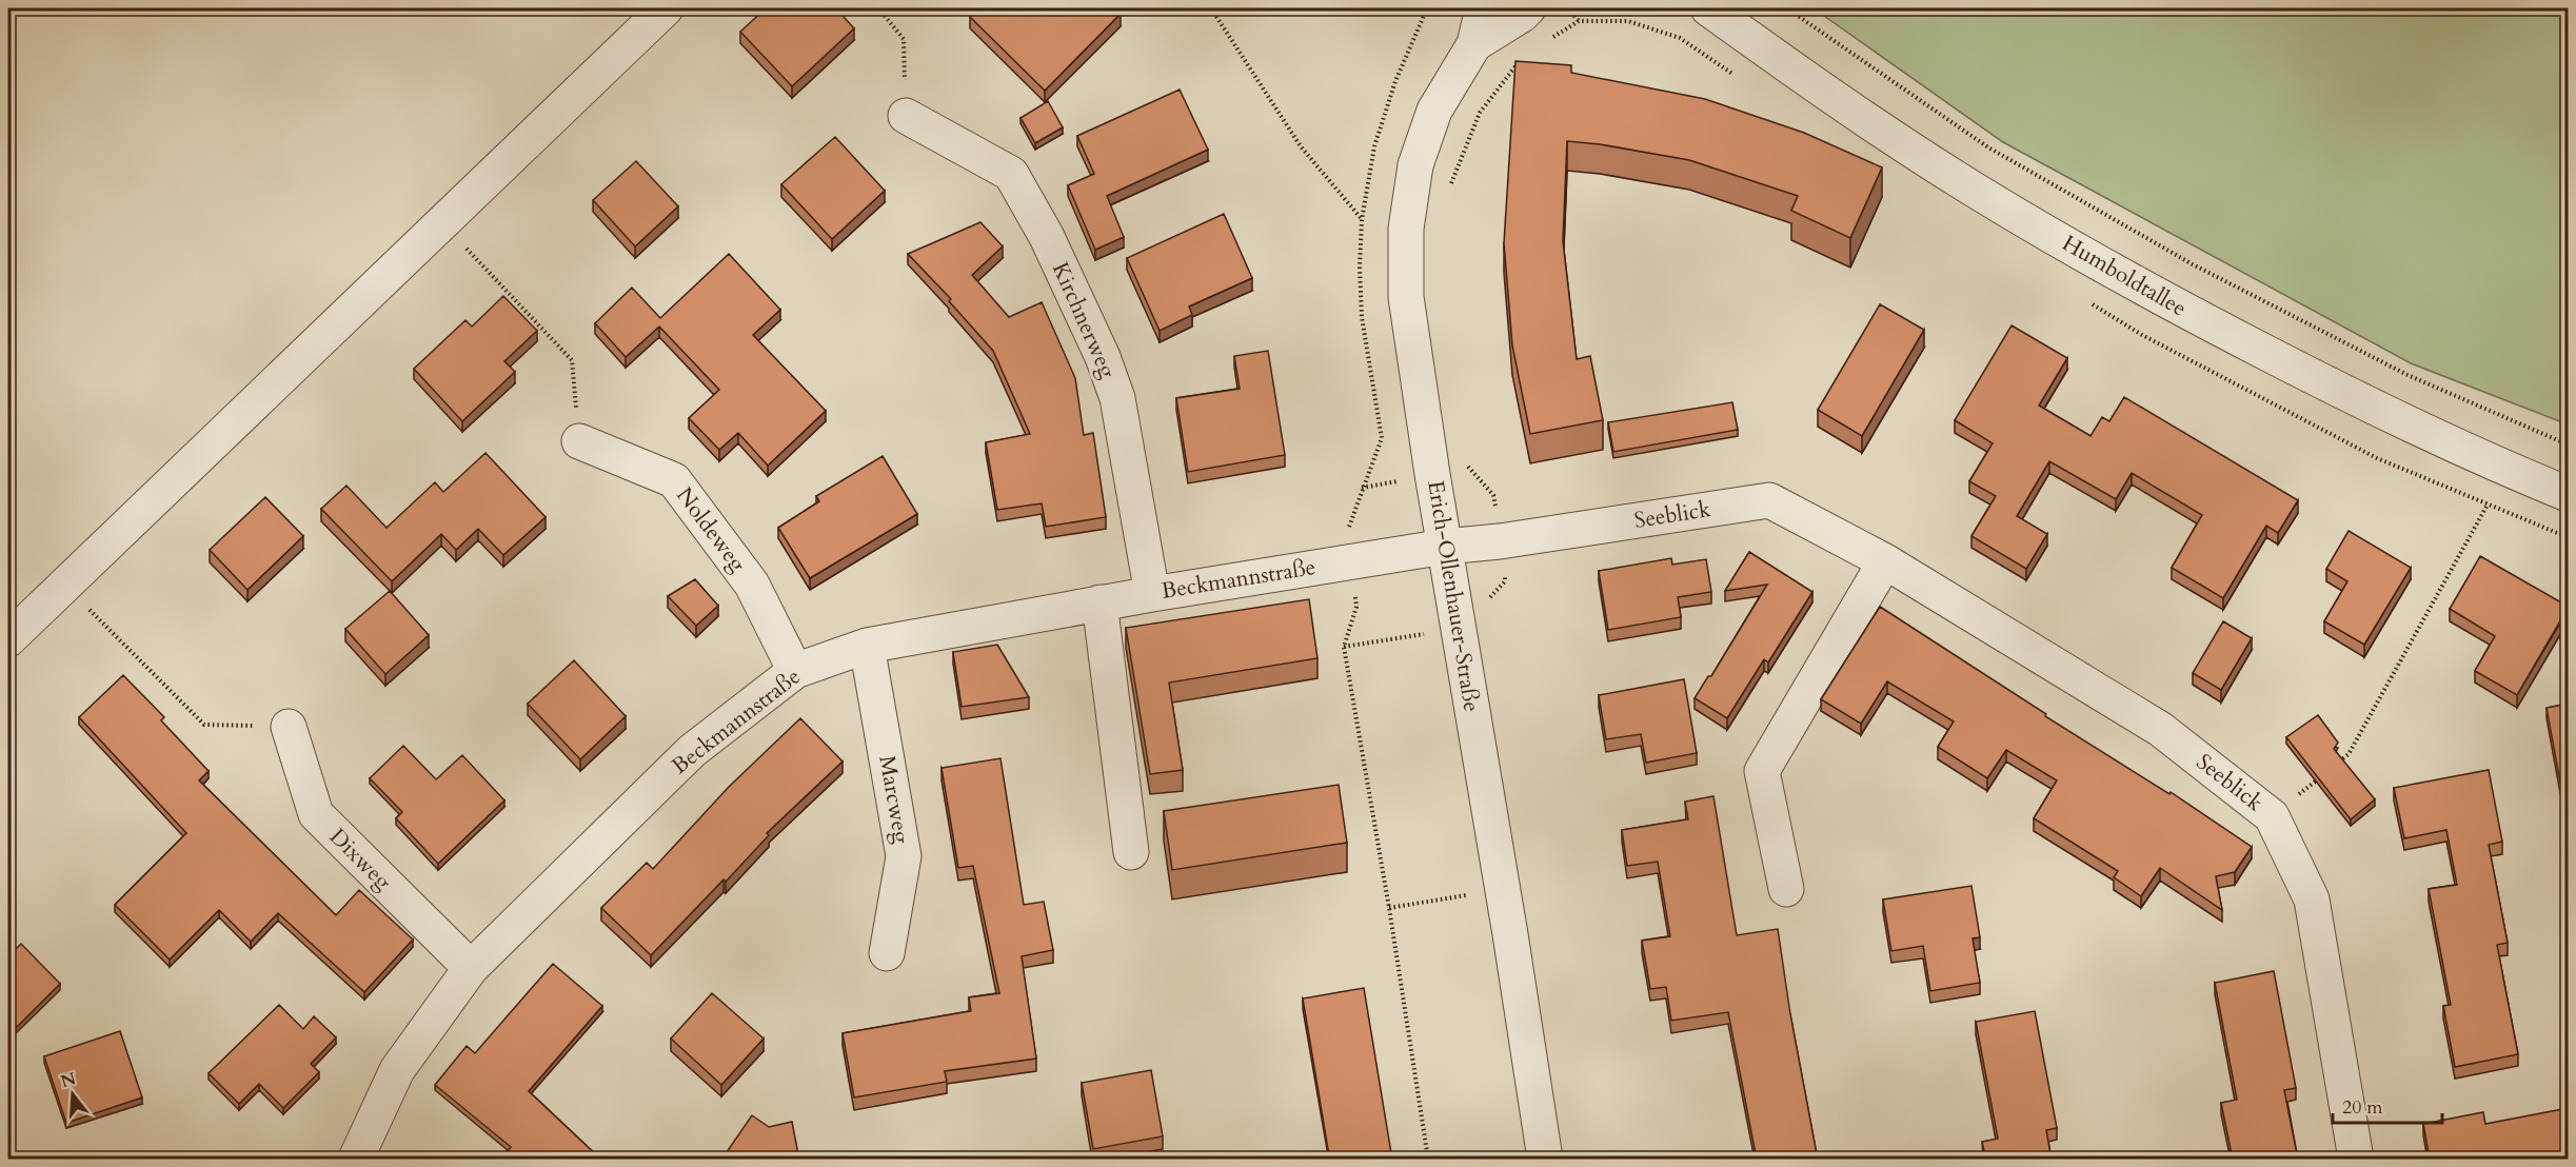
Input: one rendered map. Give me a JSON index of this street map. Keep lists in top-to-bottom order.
{
  "streets": {
    "street": [
      "Humboldtallee",
      "Kirchnerweg",
      "Seeblick",
      "Noldeweg",
      "Beckmannstraße",
      "Erich-Ollenhauer-Straße",
      "Marcweg",
      "Dixweg"
    ]
  },
  "crossings": [
    ["Kirchnerweg", "Beckmannstraße"],
    ["Seeblick", "Beckmannstraße"],
    ["Seeblick", "Erich-Ollenhauer-Straße"],
    ["Noldeweg", "Beckmannstraße"],
    ["Beckmannstraße", "Erich-Ollenhauer-Straße"],
    ["Beckmannstraße", "Marcweg"],
    ["Beckmannstraße", "Dixweg"]
  ],
  "scale_bar": "20 m",
  "north": "top"
}
